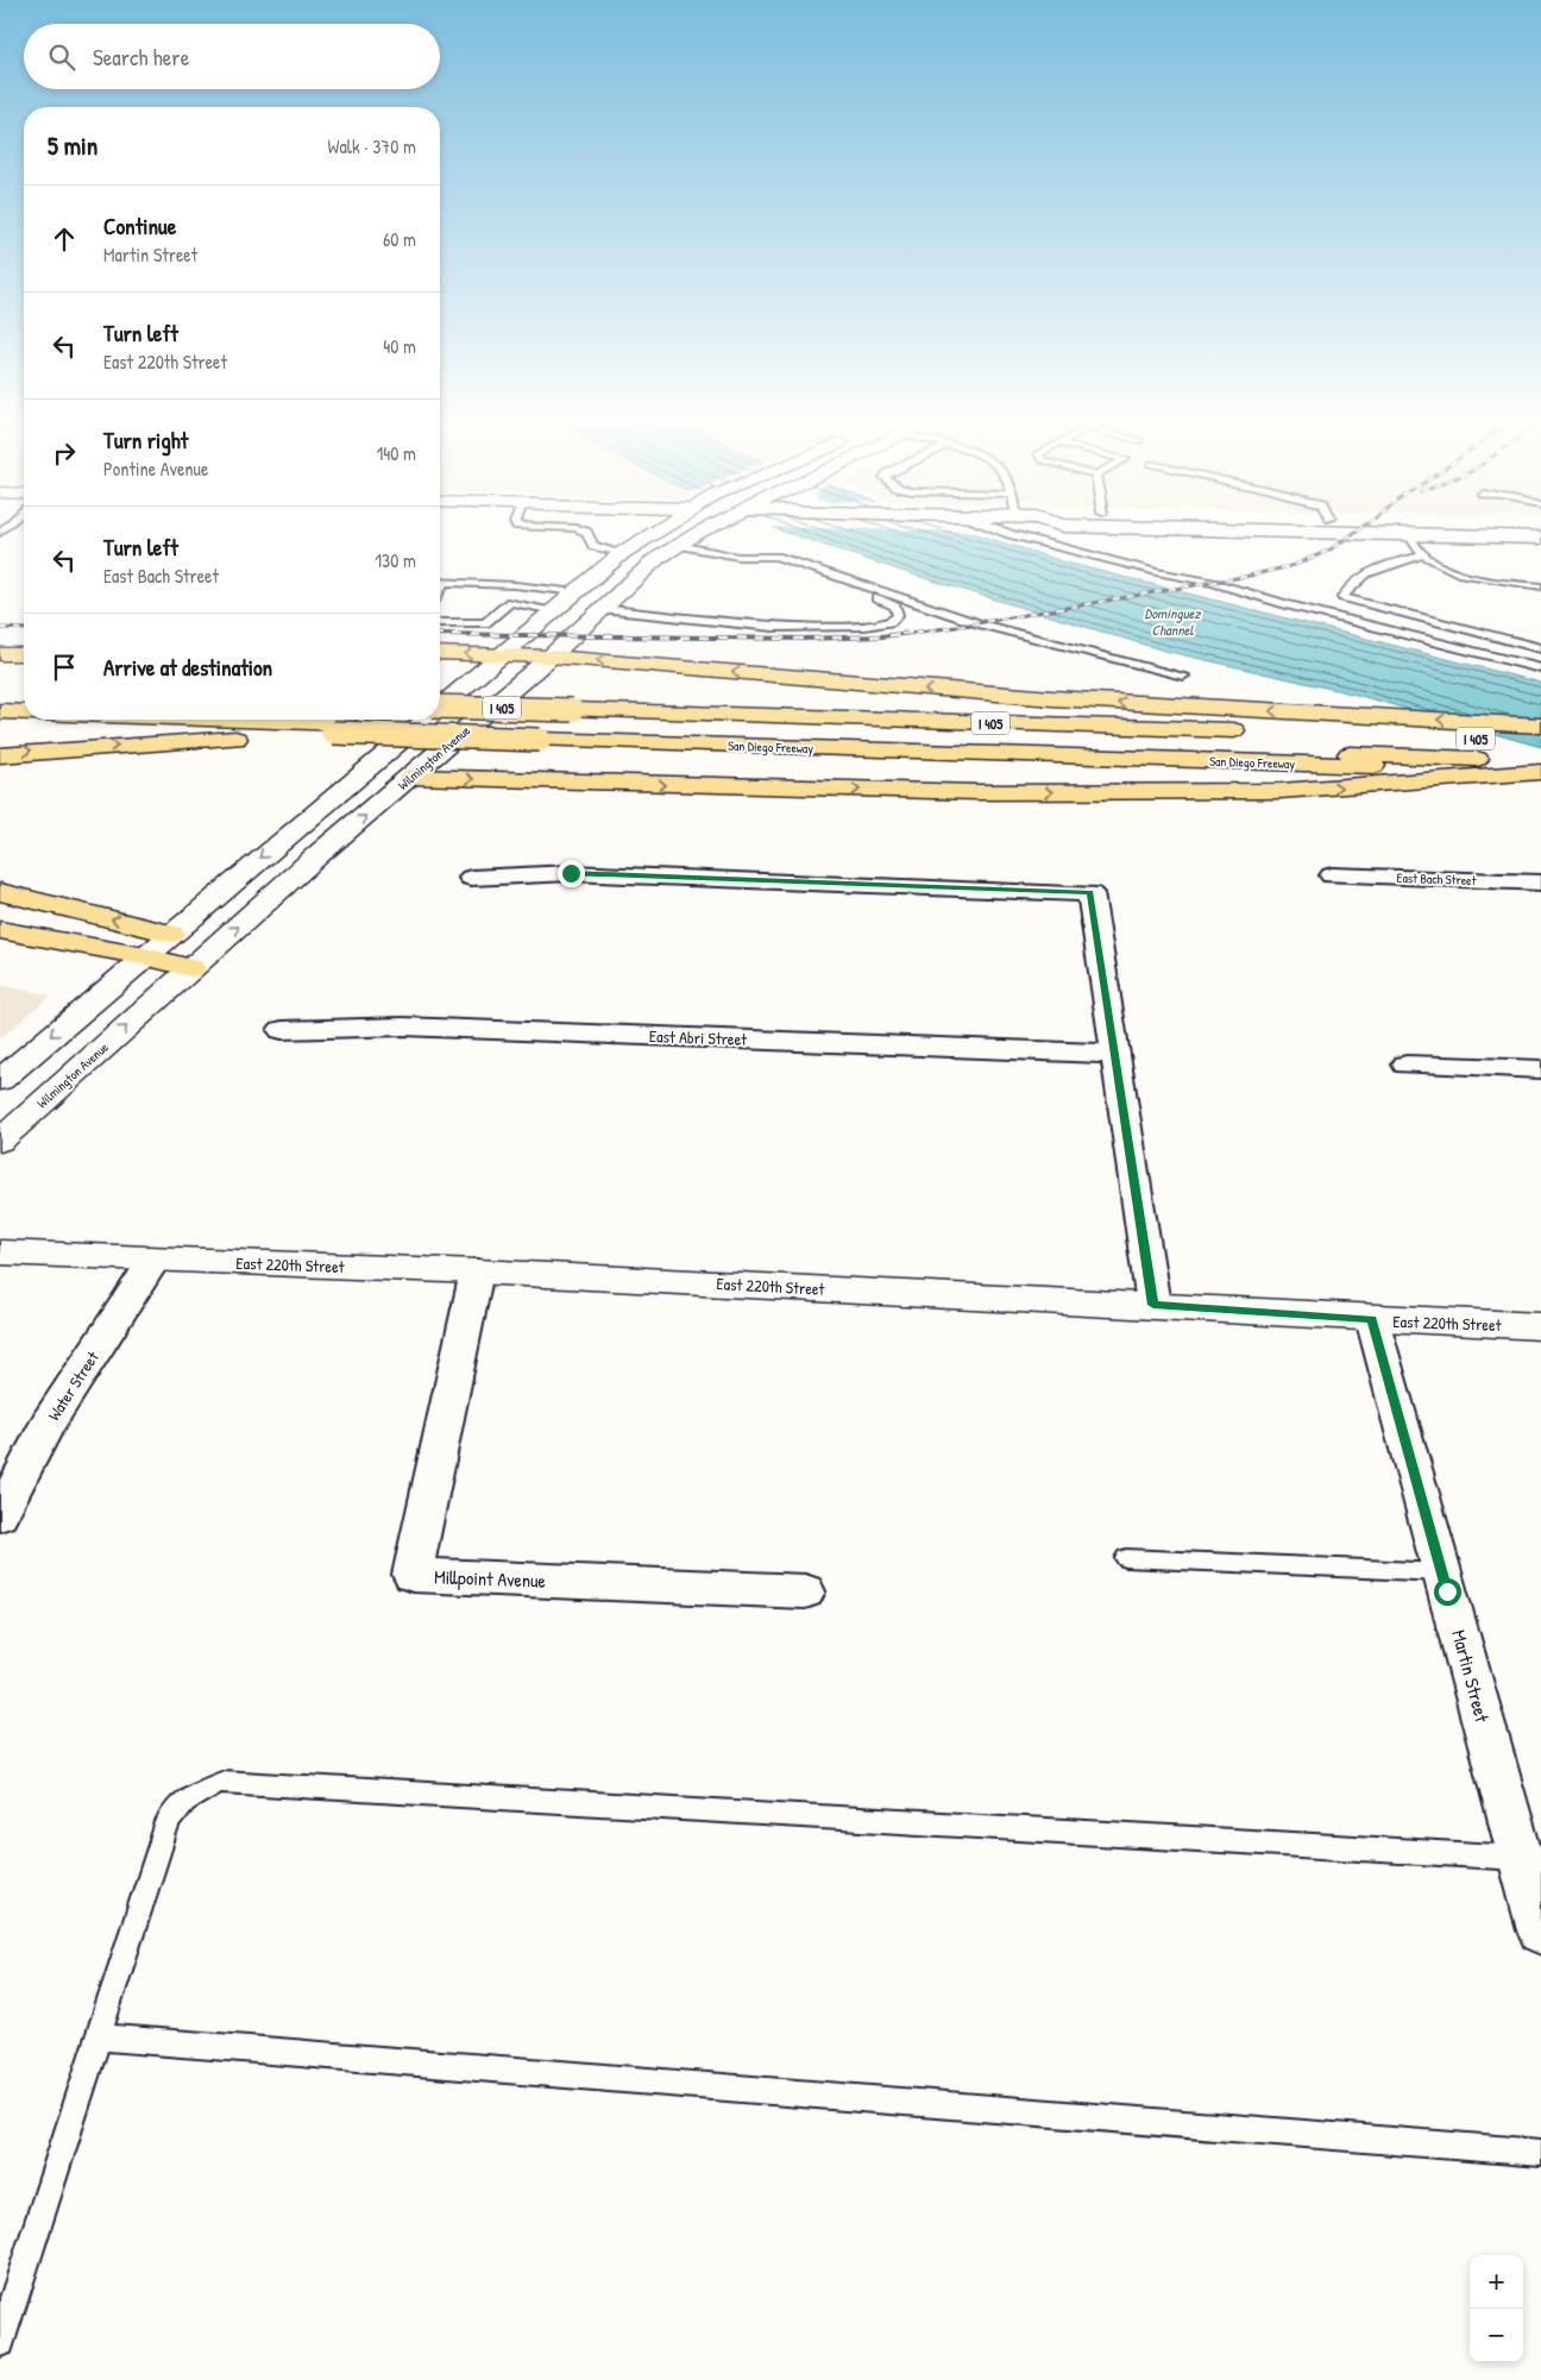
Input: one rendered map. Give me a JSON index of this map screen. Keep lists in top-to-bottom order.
{
  "streets": {
    "highway": ["I 405", "San Diego Freeway"],
    "main road": ["Wilmington Avenue", "East 220th Street"],
    "street": [
      "East Bach Street",
      "East Abri Street",
      "Water Street",
      "Millpoint Avenue",
      "Martin Street"
    ]
  },
  "crossings": [
    ["East 220th Street", "Water Street"],
    ["East 220th Street", "Millpoint Avenue"],
    ["East 220th Street", "Martin Street"]
  ],
  "water": ["Dominguez Channel"],
  "page": {
    "search": "Search here",
    "heading": ["5 min", "Walk · 370 m"],
    "list": [
      ["Continue", "Martin Street", "60 m"],
      ["Turn left", "East 220th Street", "40 m"],
      ["Turn right", "Pontine Avenue", "140 m"],
      ["Turn left", "East Bach Street", "130 m"],
      "Arrive at destination"
    ],
    "map_buttons": ["+", "−"]
  }
}
